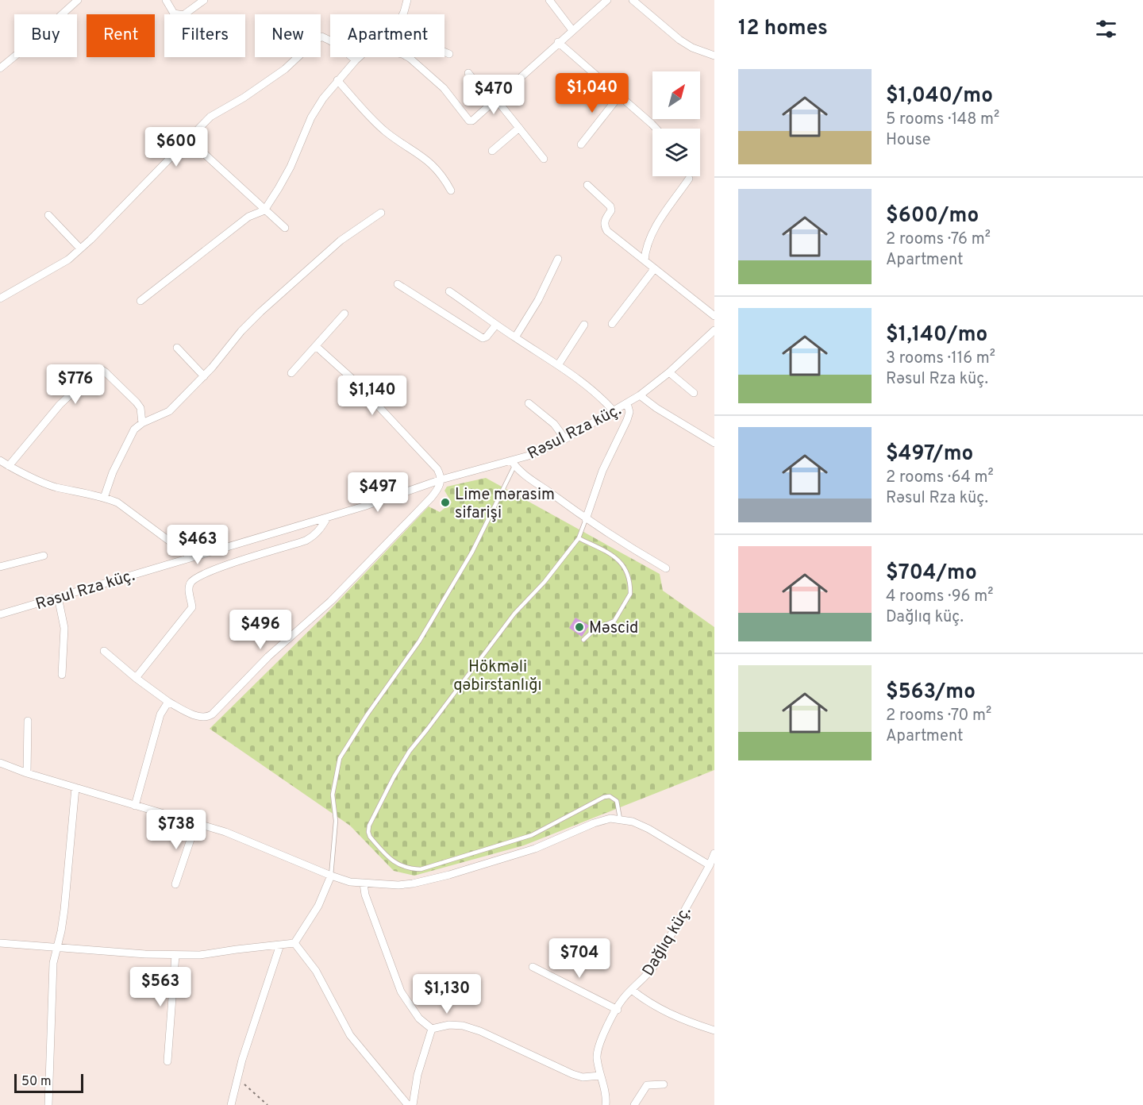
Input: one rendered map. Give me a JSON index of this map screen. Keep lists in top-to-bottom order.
{
  "streets": {
    "street": ["Rəsul Rza küç.", "Dağlıq küç."]
  },
  "parks": ["Hökməli qəbirstanlığı"],
  "places": ["Lime mərasim sifarişi", "Məscid"],
  "scale_bar": "50 m",
  "north": "top right",
  "page": {
    "heading": "12 homes",
    "chip": [
      "Buy",
      "Rent",
      "Filters",
      "New",
      "Apartment"
    ],
    "list": [
      {
        "name": "$1,040/mo",
        "note": "5 rooms · 148 m² · House"
      },
      {
        "name": "$600/mo",
        "note": "2 rooms · 76 m² · Apartment"
      },
      {
        "name": "$1,140/mo",
        "note": "3 rooms · 116 m² · Rəsul Rza küç."
      },
      {
        "name": "$497/mo",
        "note": "2 rooms · 64 m² · Rəsul Rza küç."
      },
      {
        "name": "$704/mo",
        "note": "4 rooms · 96 m² · Dağlıq küç."
      },
      {
        "name": "$563/mo",
        "note": "2 rooms · 70 m² · Apartment"
      }
    ],
    "price": [
      "$1,040",
      "$470",
      "$600",
      "$776",
      "$1,140",
      "$497",
      "$463",
      "$496",
      "$738",
      "$704",
      "$563",
      "$1,130"
    ],
    "scale": "50 m"
  }
}
